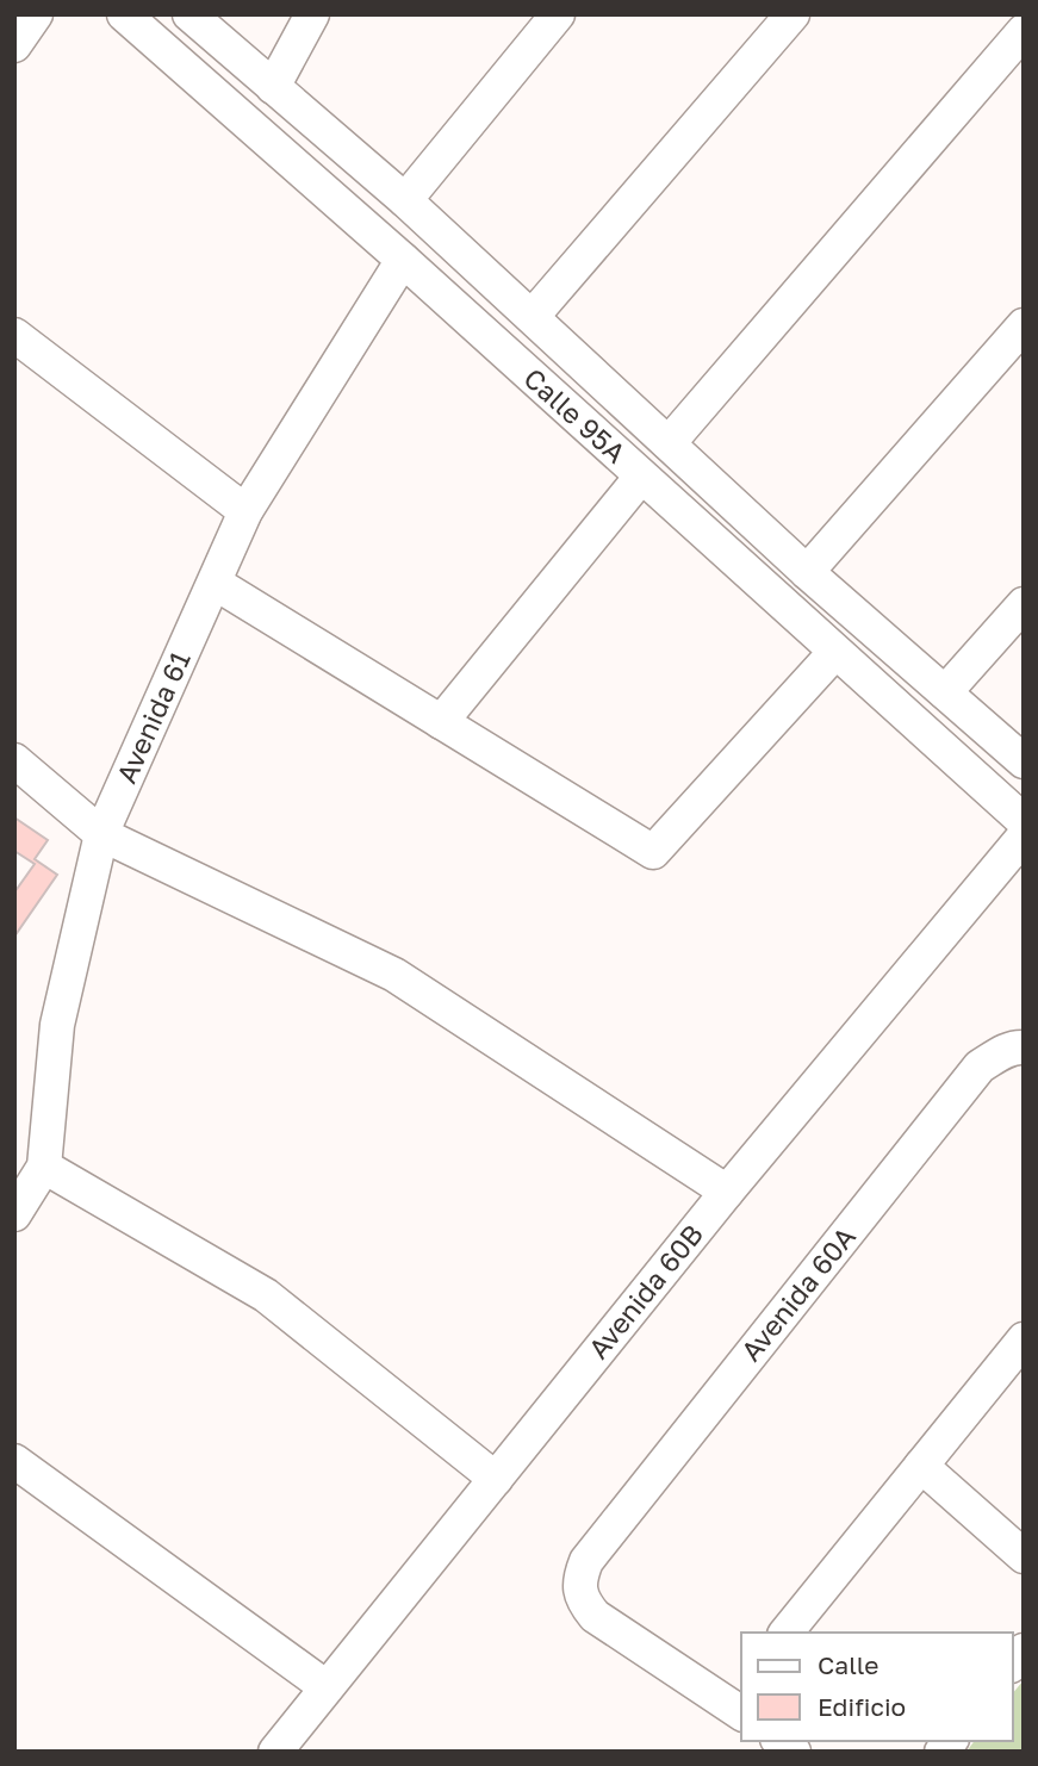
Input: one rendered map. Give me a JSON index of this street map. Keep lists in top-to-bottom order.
{
  "streets": {
    "street": [
      "Calle 95A",
      "Avenida 61",
      "Avenida 60B",
      "Avenida 60A"
    ]
  },
  "crossings": [
    ["Calle 95A", "Avenida 61"]
  ],
  "legend": ["Calle", "Edificio"]
}
